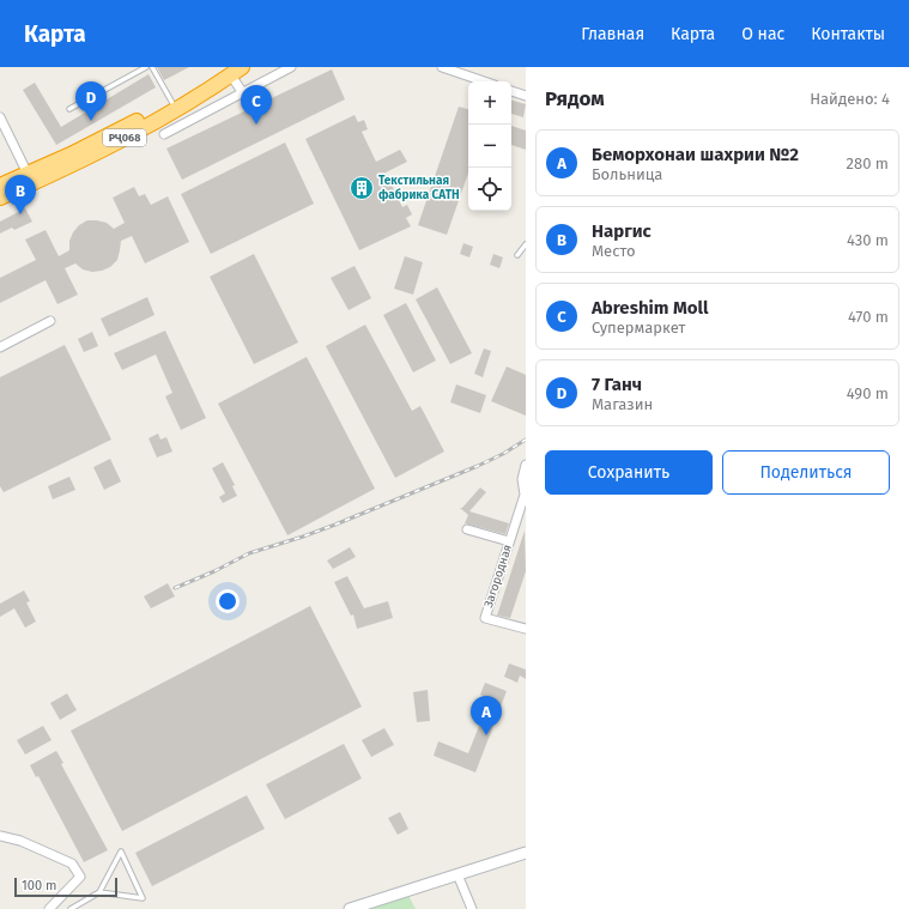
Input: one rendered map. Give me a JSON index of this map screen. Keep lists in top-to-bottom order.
{
  "streets": {
    "highway": ["РҶ068"],
    "street": ["Загородная"]
  },
  "places": {
    "building": ["Текстильная фабрика САТН"]
  },
  "scale_bar": "100 m",
  "page": {
    "header": "Карта",
    "nav": [
      "Главная",
      "Карта",
      "О нас",
      "Контакты"
    ],
    "heading": ["Рядом", "Найдено: 4"],
    "map_buttons": ["+", "−"],
    "pins": [
      "D",
      "C",
      "B",
      "A"
    ],
    "list": [
      {
        "mark": "A",
        "name": "Беморхонаи шахрии №2",
        "note": "Больница",
        "value": "280 m"
      },
      {
        "mark": "B",
        "name": "Наргис",
        "note": "Место",
        "value": "430 m"
      },
      {
        "mark": "C",
        "name": "Abreshim Moll",
        "note": "Супермаркет",
        "value": "470 m"
      },
      {
        "mark": "D",
        "name": "7 Ганч",
        "note": "Магазин",
        "value": "490 m"
      }
    ],
    "buttons": ["Сохранить", "Поделиться"],
    "scale": "100 m"
  }
}
